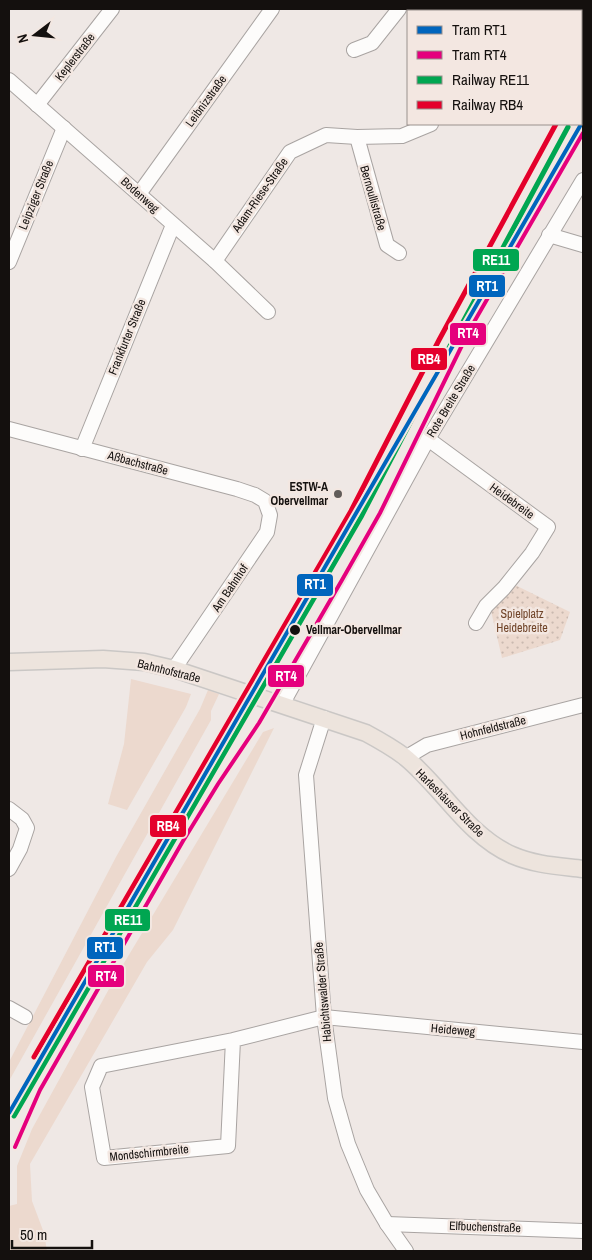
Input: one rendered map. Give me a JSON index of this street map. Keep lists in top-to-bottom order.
{
  "streets": {
    "main road": ["Bahnhofstraße", "Harleshäuser Straße"],
    "street": [
      "Keplerstraße",
      "Leibnizstraße",
      "Leipziger Straße",
      "Bodenweg",
      "Adam-Riese-Straße",
      "Bernoullistraße",
      "Frankfurter Straße",
      "Rote Breite Straße",
      "Aßbachstraße",
      "Heidebreite",
      "Am Bahnhof",
      "Hohnfeldstraße",
      "Habichtswalder Straße",
      "Heideweg",
      "Mondschirmbreite",
      "Elfbuchenstraße"
    ]
  },
  "crossings": [
    ["Keplerstraße", "Bodenweg"],
    ["Leibnizstraße", "Bodenweg"],
    ["Leipziger Straße", "Bodenweg"],
    ["Bodenweg", "Adam-Riese-Straße"],
    ["Bodenweg", "Frankfurter Straße"],
    ["Adam-Riese-Straße", "Bernoullistraße"],
    ["Frankfurter Straße", "Aßbachstraße"],
    ["Rote Breite Straße", "Heidebreite"],
    ["Rote Breite Straße", "Bahnhofstraße"],
    ["Aßbachstraße", "Am Bahnhof"],
    ["Am Bahnhof", "Bahnhofstraße"],
    ["Bahnhofstraße", "Harleshäuser Straße"],
    ["Bahnhofstraße", "Habichtswalder Straße"],
    ["Hohnfeldstraße", "Harleshäuser Straße"],
    ["Harleshäuser Straße", "Habichtswalder Straße"],
    ["Habichtswalder Straße", "Heideweg"],
    ["Habichtswalder Straße", "Mondschirmbreite"],
    ["Habichtswalder Straße", "Elfbuchenstraße"],
    ["Heideweg", "Mondschirmbreite"]
  ],
  "parks": ["Spielplatz Heidebreite"],
  "places": ["ESTW-A Obervellmar", "Vellmar-Obervellmar"],
  "lines": [
    "tram line RT1",
    "rail line RB4",
    "rail line RE11",
    "tram line RT4"
  ],
  "legend": [
    "Tram RT1",
    "Tram RT4",
    "Railway RE11",
    "Railway RB4"
  ],
  "scale_bar": "50 m",
  "north": "left"
}
